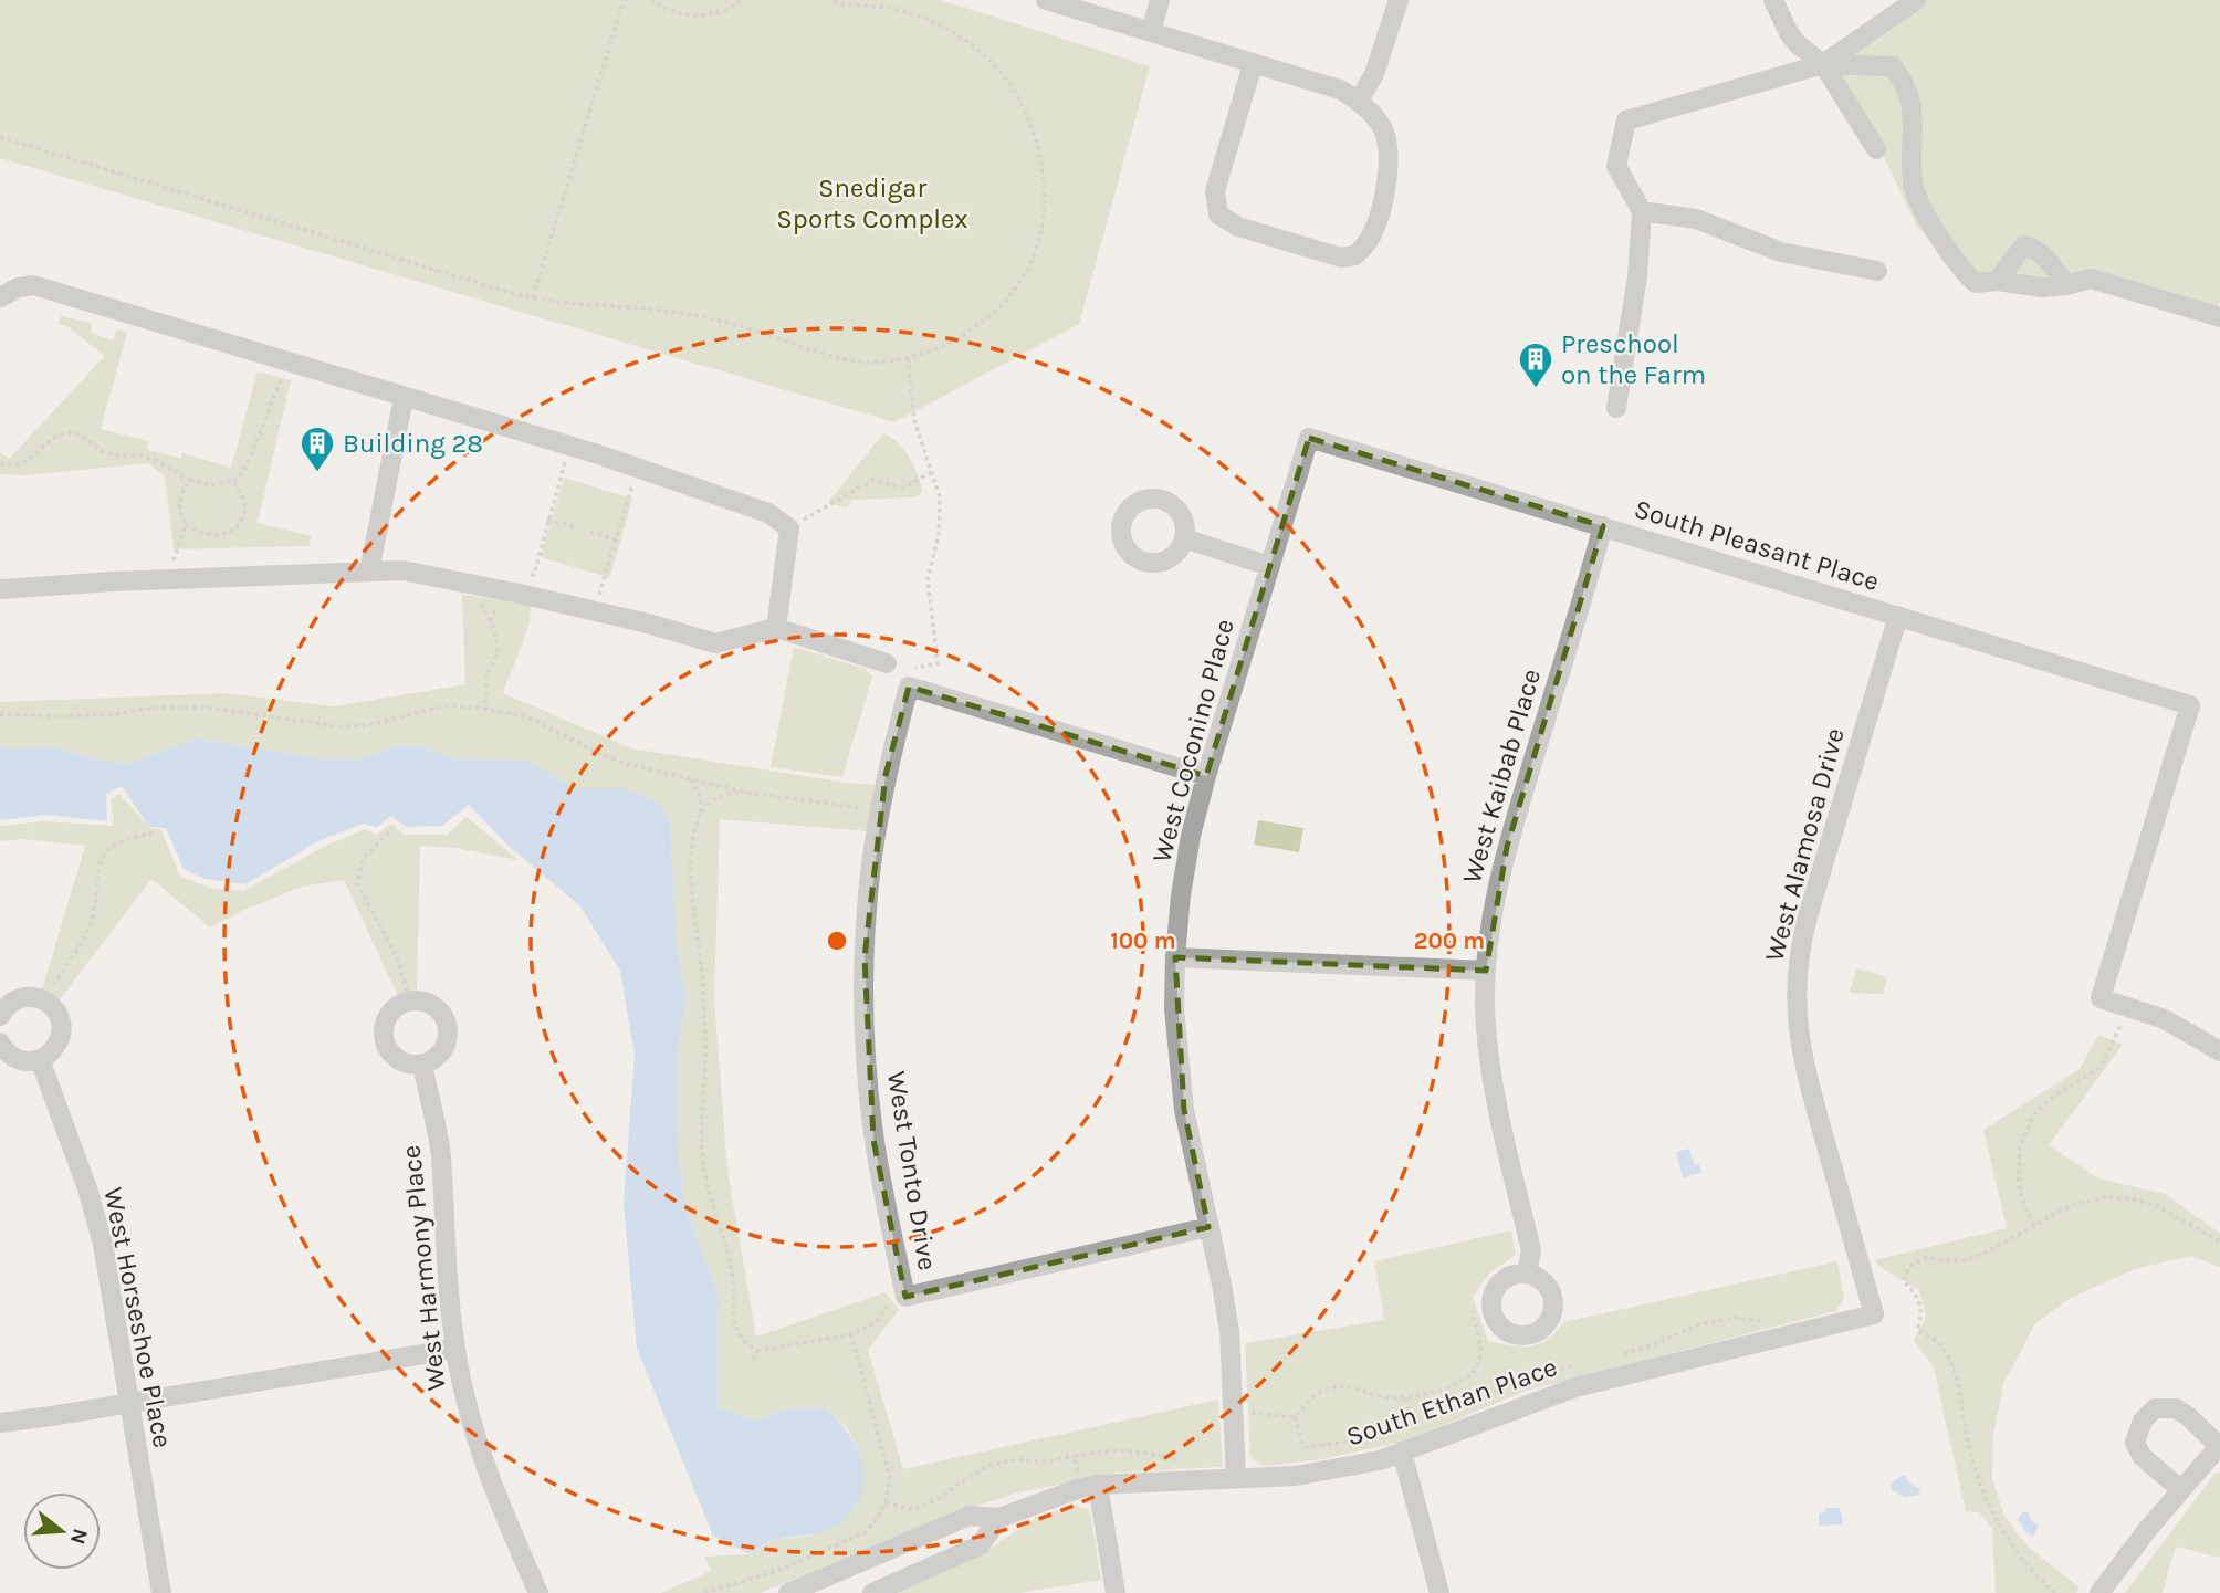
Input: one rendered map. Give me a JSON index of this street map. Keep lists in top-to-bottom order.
{
  "streets": {
    "street": [
      "South Pleasant Place",
      "West Coconino Place",
      "West Kaibab Place",
      "West Alamosa Drive",
      "West Tonto Drive",
      "West Harmony Place",
      "West Horseshoe Place",
      "South Ethan Place"
    ]
  },
  "crossings": [
    ["South Pleasant Place", "West Coconino Place"],
    ["South Pleasant Place", "West Kaibab Place"],
    ["South Pleasant Place", "West Alamosa Drive"],
    ["West Coconino Place", "West Tonto Drive"],
    ["West Coconino Place", "South Ethan Place"],
    ["West Alamosa Drive", "South Ethan Place"]
  ],
  "parks": ["Snedigar Sports Complex"],
  "places": {
    "building": ["Preschool on the Farm", "Building 28"]
  },
  "north": "right",
  "rings": ["100 m", "200 m"]
}
